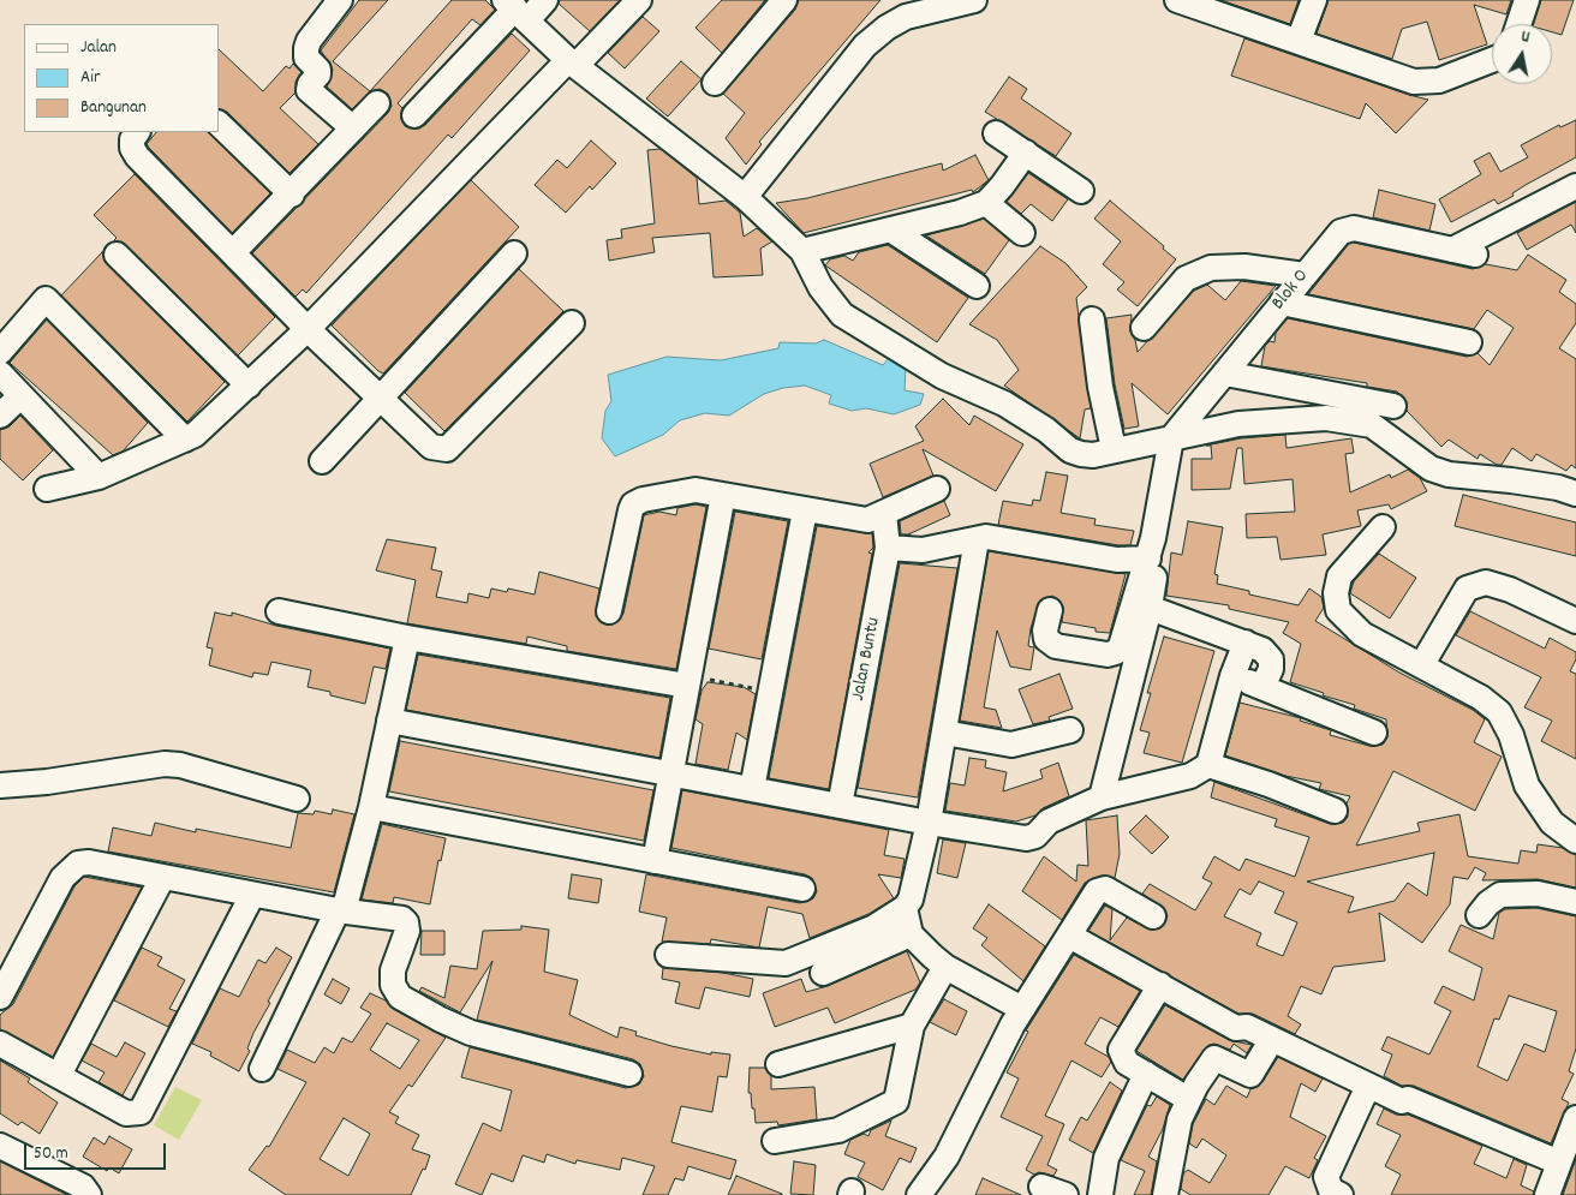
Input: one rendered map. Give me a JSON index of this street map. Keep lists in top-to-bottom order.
{
  "streets": {
    "street": ["Blok O", "Jalan Buntu"]
  },
  "legend": ["Jalan", "Air", "Bangunan"],
  "scale_bar": "50 m",
  "north": "top"
}
